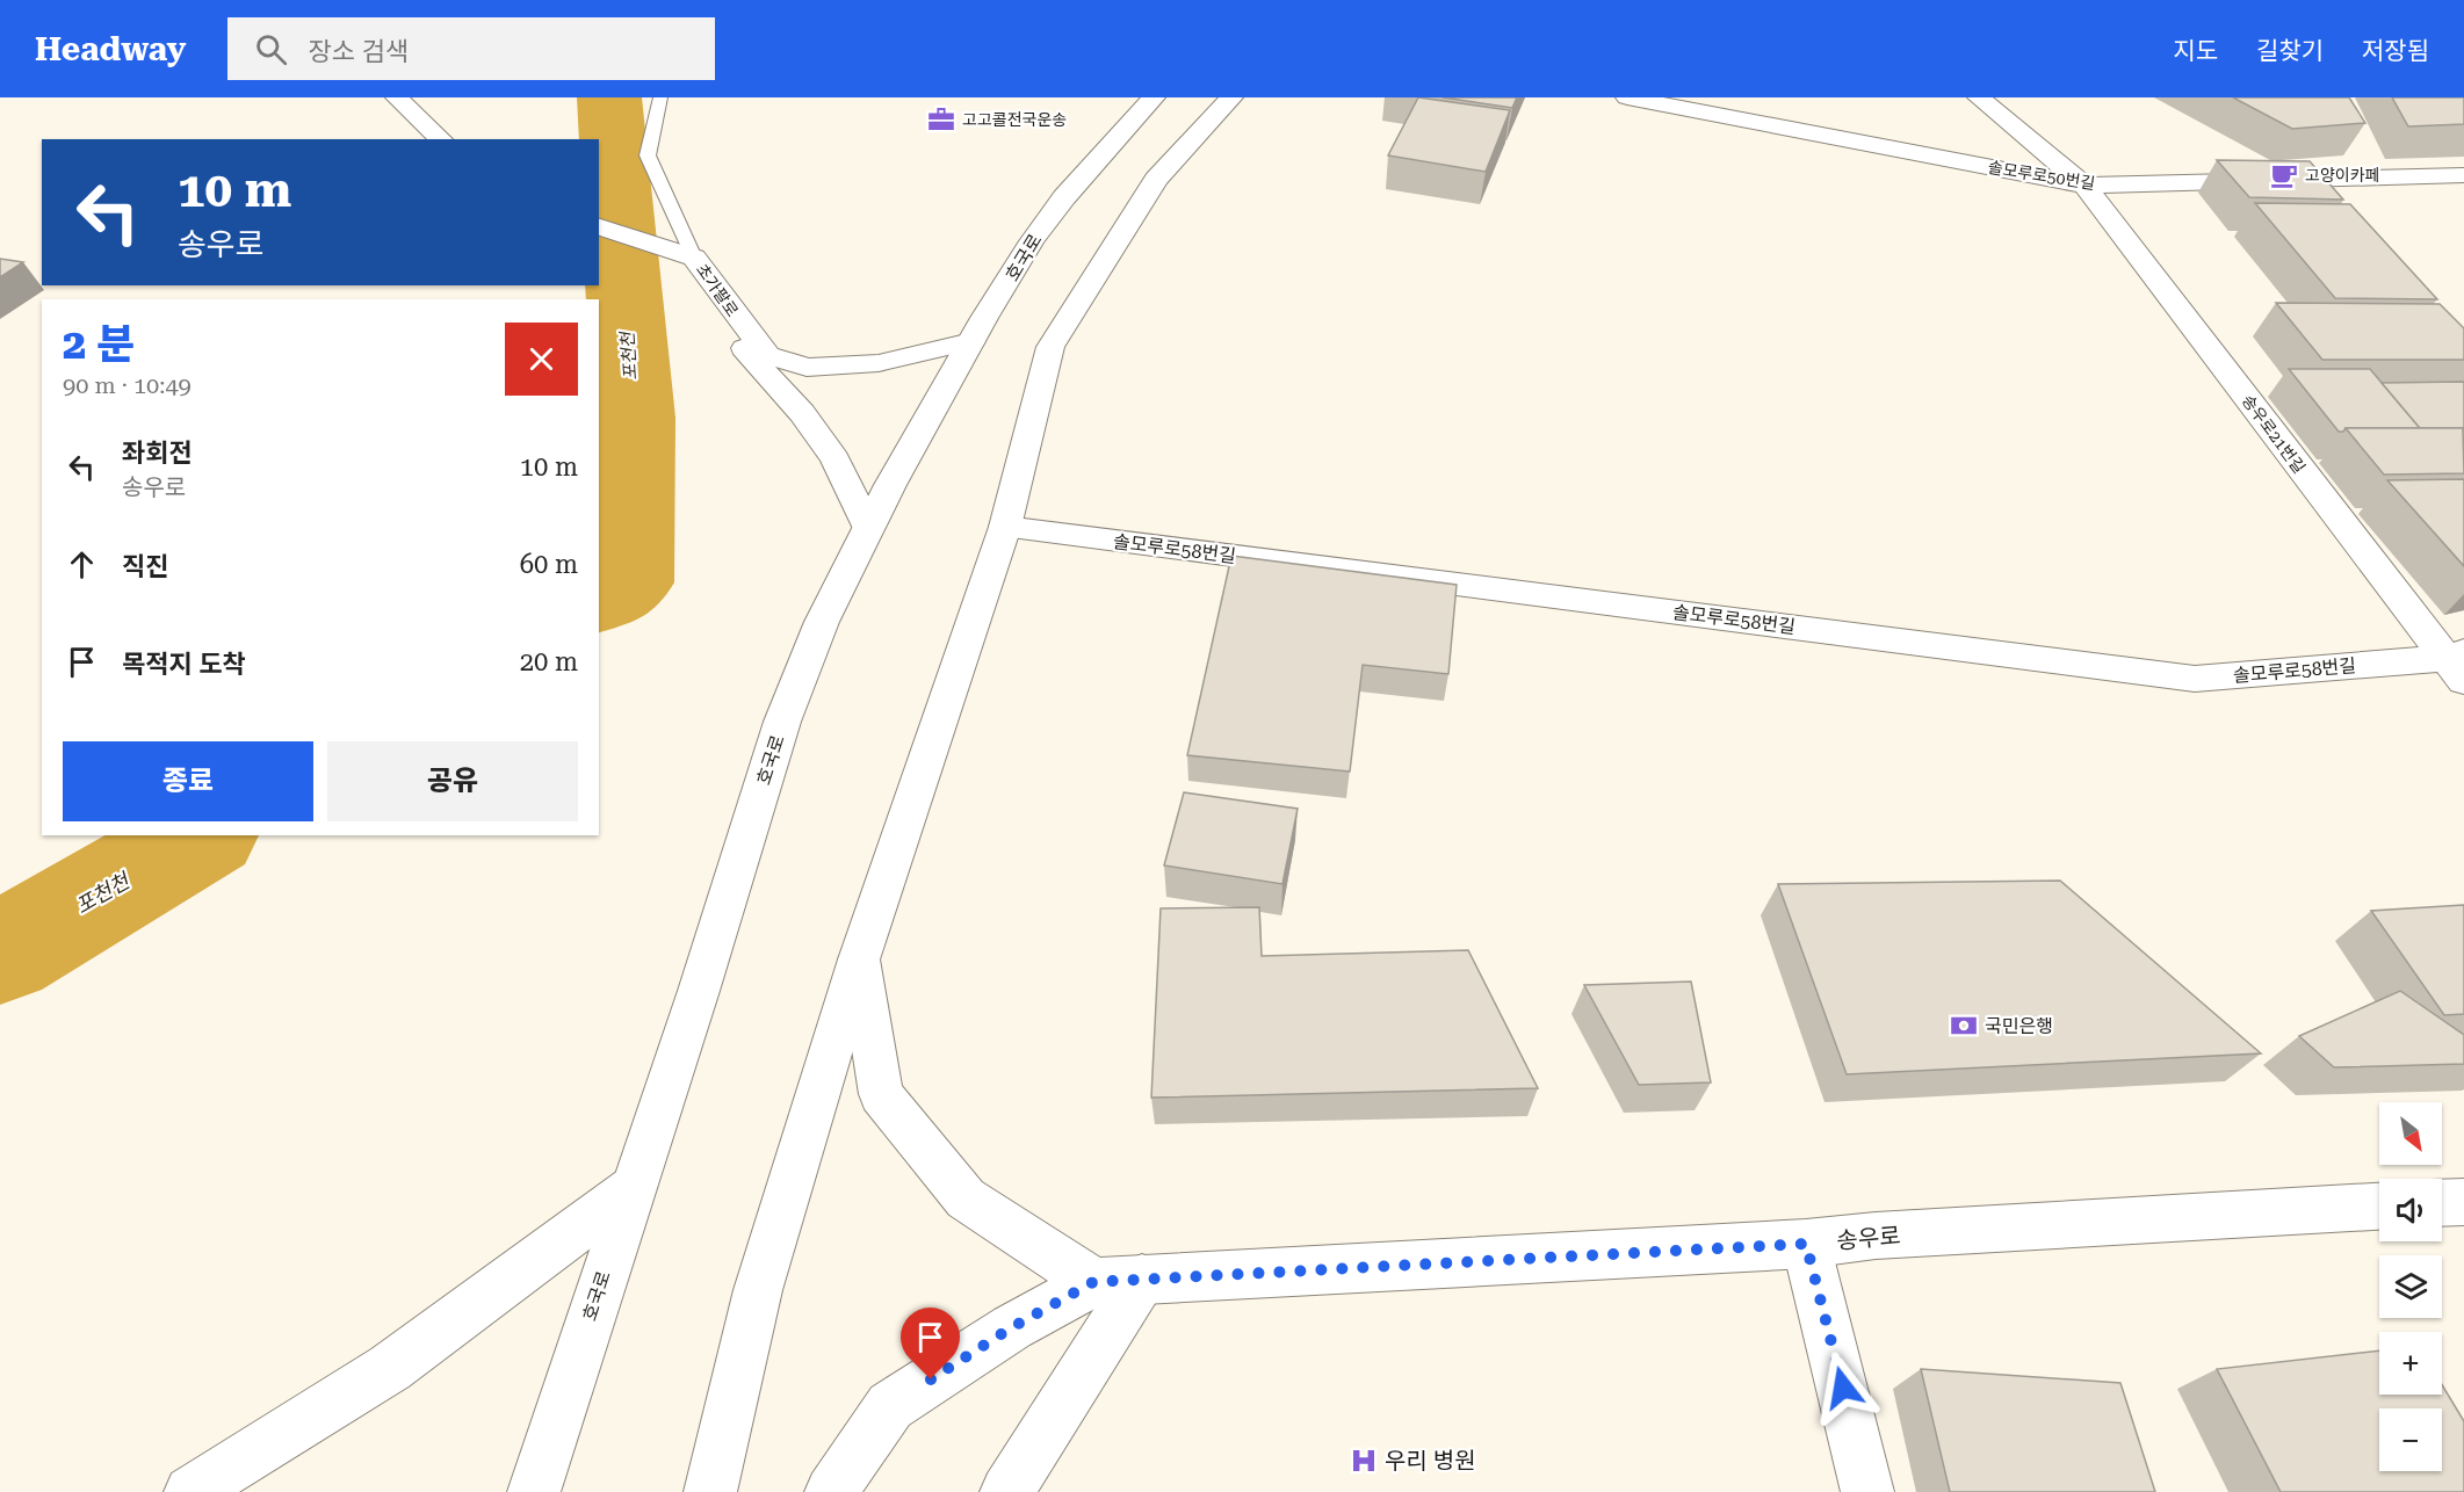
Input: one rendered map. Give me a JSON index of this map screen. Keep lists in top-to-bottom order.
{
  "streets": {
    "main road": [
      "솔모루로50번길",
      "호국로",
      "초가팔로",
      "송우로21번길",
      "솔모루로58번길",
      "송우로"
    ]
  },
  "crossings": [
    ["솔모루로50번길", "송우로21번길"],
    ["호국로", "초가팔로"],
    ["송우로21번길", "솔모루로58번길"]
  ],
  "water": ["포천천"],
  "places": {
    "office": ["고고콜전국운송"],
    "cafe": ["고양이카페"],
    "bank": ["국민은행"],
    "hospital": ["우리 병원"]
  },
  "north": "bottom right",
  "page": {
    "header": "Headway",
    "search": "장소 검색",
    "nav": ["지도", "길찾기", "저장됨"],
    "turn": ["10 m", "송우로"],
    "heading": ["2 분", "90 m · 10:49"],
    "list": [
      {
        "name": "좌회전",
        "note": "송우로",
        "value": "10 m"
      },
      {
        "name": "직진",
        "value": "60 m"
      },
      {
        "name": "목적지 도착",
        "value": "20 m"
      }
    ],
    "buttons": ["종료", "공유"],
    "map_buttons": ["+", "−"]
  }
}
